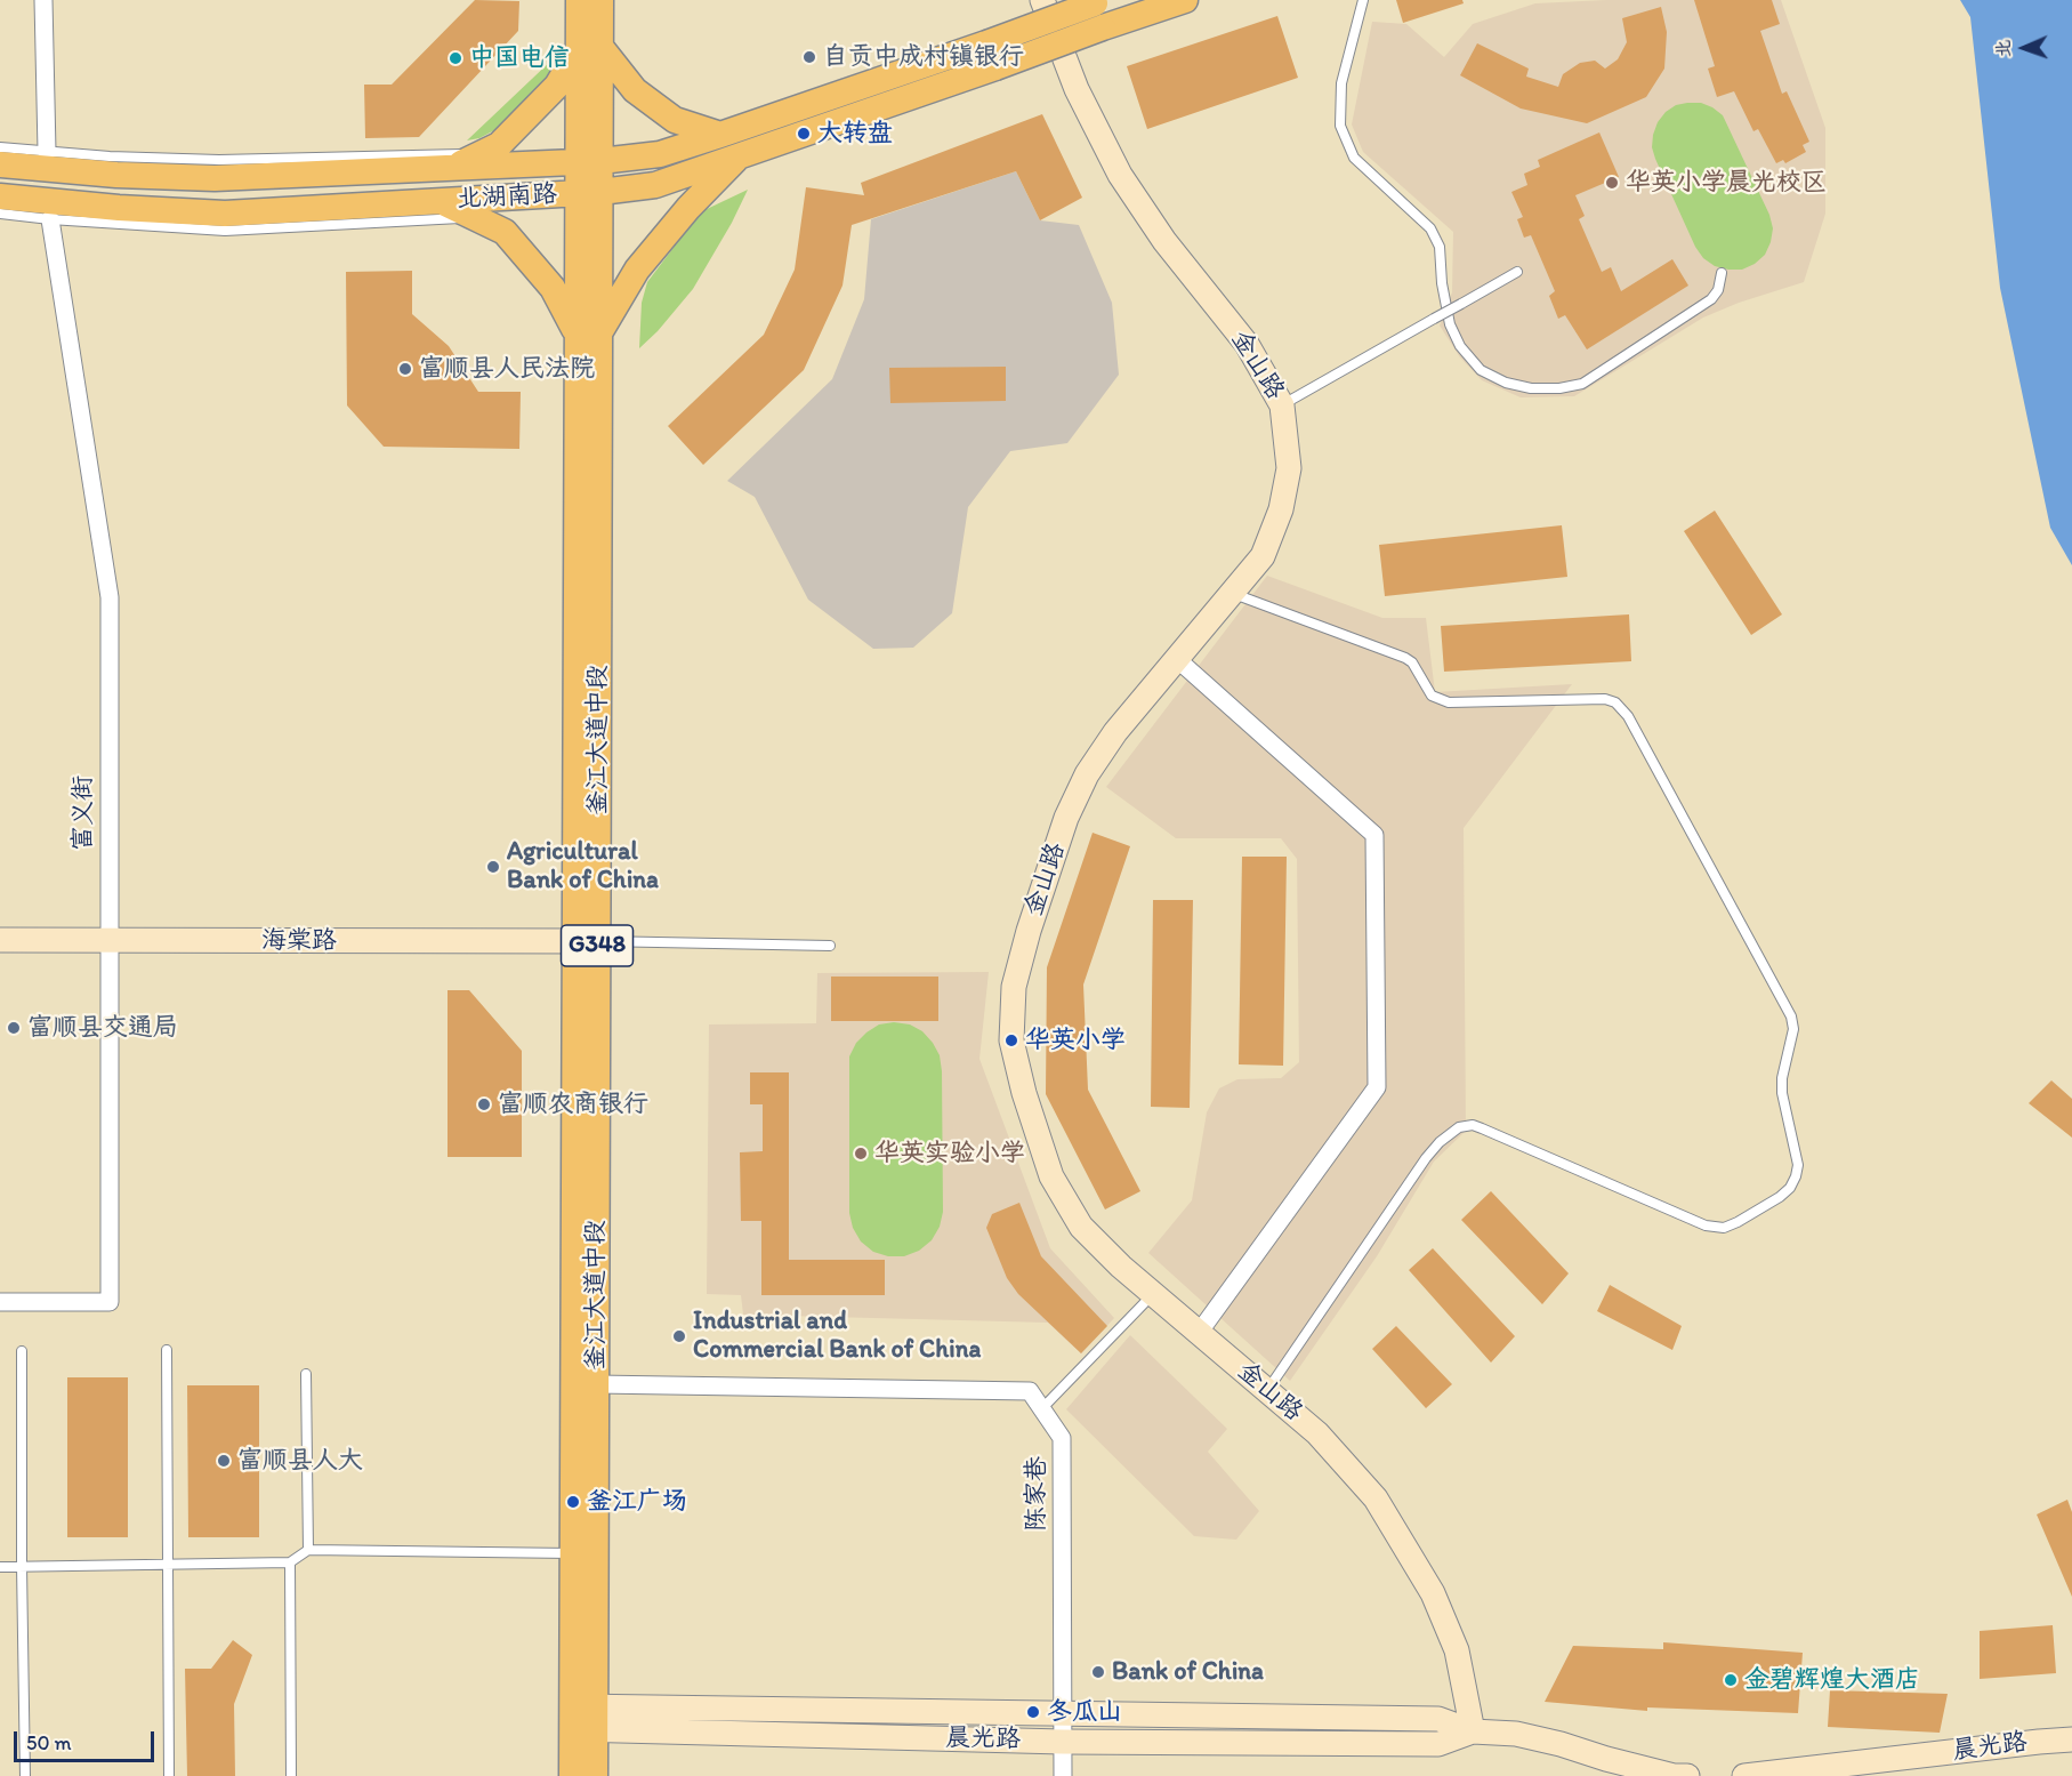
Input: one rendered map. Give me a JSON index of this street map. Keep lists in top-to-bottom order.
{
  "streets": {
    "main road": ["北湖南路", "釜江大道中段", "G348"],
    "street": [
      "金山路",
      "富义街",
      "海棠路",
      "陈家巷",
      "晨光路"
    ]
  },
  "crossings": [
    ["北湖南路", "釜江大道中段"],
    ["金山路", "晨光路"],
    ["釜江大道中段", "海棠路"],
    ["釜江大道中段", "G348"],
    ["釜江大道中段", "陈家巷"],
    ["釜江大道中段", "晨光路"],
    ["富义街", "海棠路"],
    ["G348", "晨光路"],
    ["陈家巷", "晨光路"]
  ],
  "places": [
    "自贡中成村镇银行",
    "中国电信",
    "大转盘",
    "华英小学晨光校区",
    "富顺县人民法院",
    "Agricultural Bank of China",
    "富顺县交通局",
    "华英小学",
    "富顺农商银行",
    "华英实验小学",
    "Industrial and Commercial Bank of China",
    "富顺县人大",
    "釜江广场",
    "Bank of China",
    "金碧辉煌大酒店",
    "冬瓜山"
  ],
  "scale_bar": "50 m",
  "north": "left"
}
